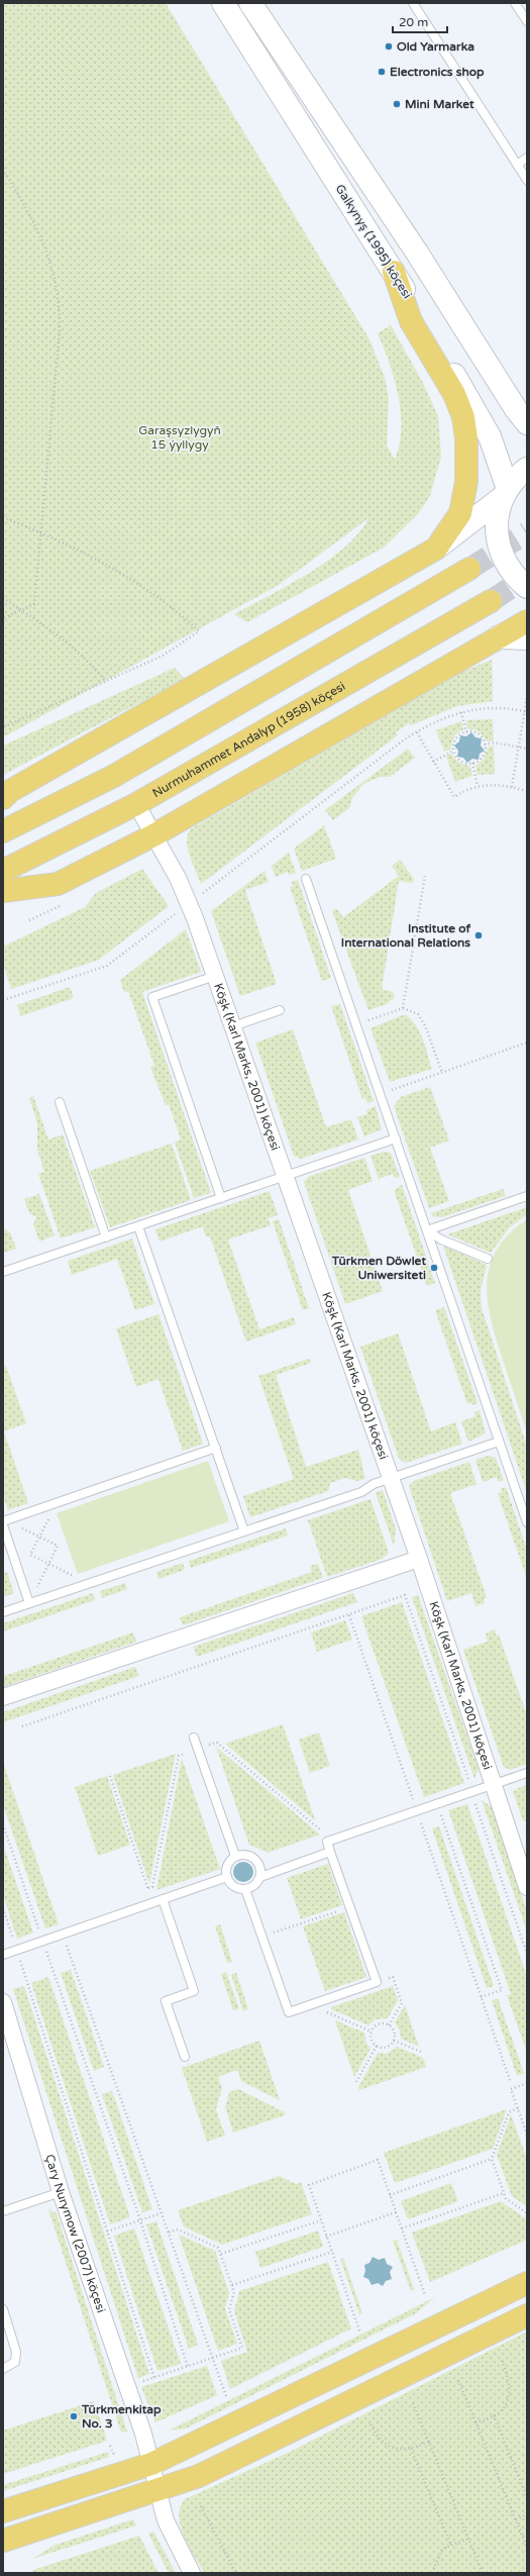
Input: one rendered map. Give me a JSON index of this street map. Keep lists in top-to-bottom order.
{
  "streets": {
    "main road": ["Galkynyş (1995) köçesi", "Nurmuhammet Andalyp (1958) köçesi"],
    "street": ["Köşk (Karl Marks, 2001) köçesi", "Çary Nurymow (2007) köçesi"]
  },
  "crossings": [
    ["Nurmuhammet Andalyp (1958) köçesi", "Köşk (Karl Marks, 2001) köçesi"]
  ],
  "parks": ["Garaşsyzlygyň 15 ýyllygy"],
  "places": [
    "Old Yarmarka",
    "Electronics shop",
    "Mini Market",
    "Institute of International Relations",
    "Türkmen Döwlet Uniwersiteti",
    "Türkmenkitap No. 3"
  ],
  "scale_bar": "20 m"
}
